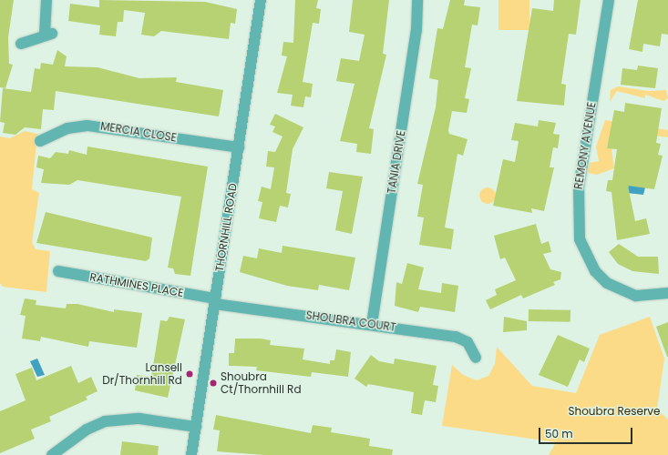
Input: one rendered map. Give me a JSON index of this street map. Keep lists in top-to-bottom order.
{
  "streets": {
    "street": [
      "MERCIA CLOSE",
      "REMONY AVENUE",
      "TANIA DRIVE",
      "THORNHILL ROAD",
      "RATHMINES PLACE",
      "SHOUBRA COURT"
    ]
  },
  "crossings": [
    ["MERCIA CLOSE", "THORNHILL ROAD"],
    ["TANIA DRIVE", "SHOUBRA COURT"],
    ["THORNHILL ROAD", "RATHMINES PLACE"],
    ["THORNHILL ROAD", "SHOUBRA COURT"],
    ["RATHMINES PLACE", "SHOUBRA COURT"]
  ],
  "parks": ["Shoubra Reserve"],
  "places": ["Lansell Dr/Thornhill Rd", "Shoubra Ct/Thornhill Rd"],
  "scale_bar": "50 m"
}
